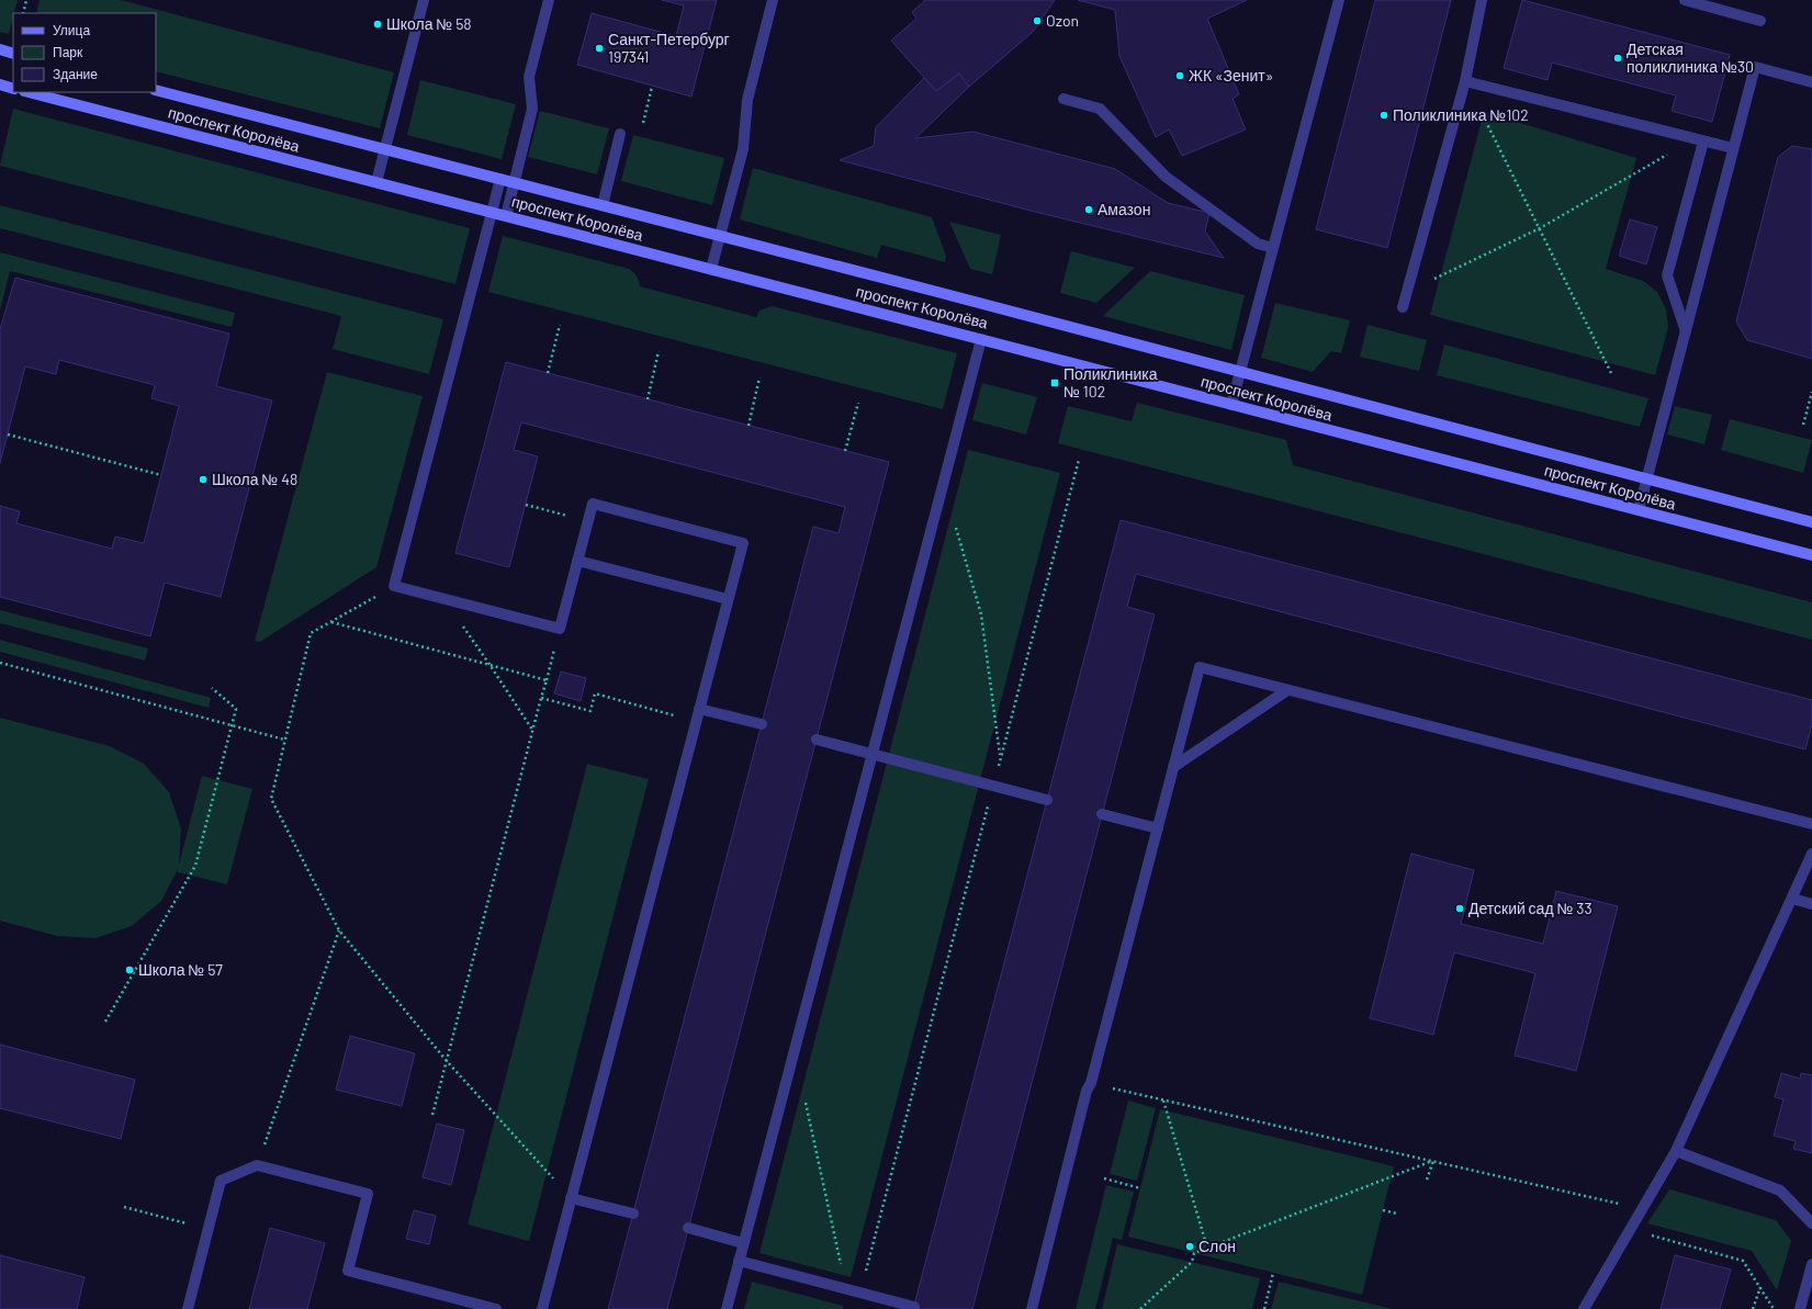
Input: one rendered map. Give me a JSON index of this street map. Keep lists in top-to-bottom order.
{
  "streets": {
    "street": ["проспект Королёва"]
  },
  "places": {
    "other": [
      "Ozon",
      "Школа № 58",
      "Санкт-Петербург 197341",
      "Детская поликлиника №30",
      "ЖК «Зенит»",
      "Поликлиника №102",
      "Амазон",
      "Школа № 48",
      "Детский сад № 33",
      "Школа № 57",
      "Слон"
    ],
    "transit": ["Поликлиника № 102"]
  },
  "legend": ["Улица", "Парк", "Здание"]
}
